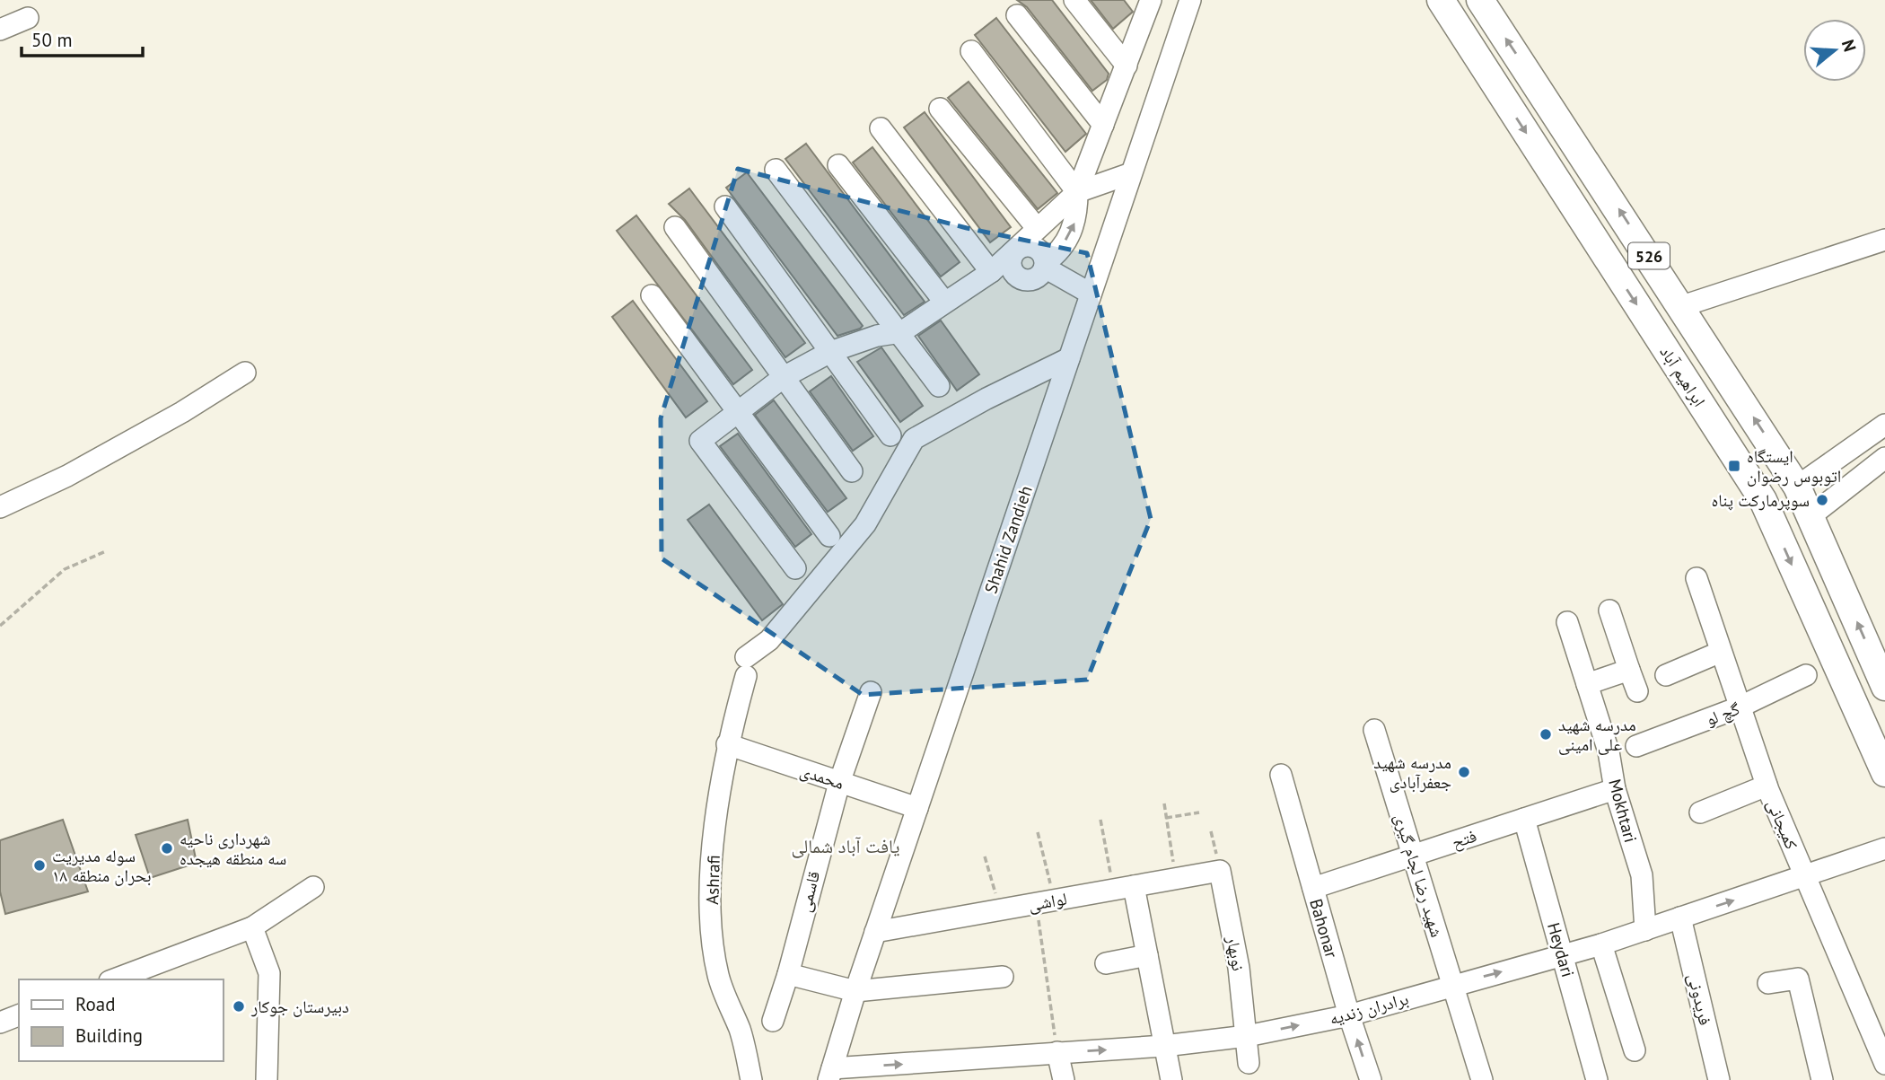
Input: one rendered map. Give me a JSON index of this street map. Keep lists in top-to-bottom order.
{
  "streets": {
    "main road": ["526", "ابراهیم آباد"],
    "street": [
      "Shahid Zandieh",
      "گچ لو",
      "محمدی",
      "Mokhtari",
      "کمیجانی",
      "فتح",
      "شهید رضا لجام گیری",
      "Ashrafi",
      "قاسمی",
      "لواشی",
      "Bahonar",
      "Heydari",
      "نوبهار",
      "فریدونی",
      "برادران زندیه"
    ]
  },
  "crossings": [
    ["Shahid Zandieh", "محمدی"],
    ["Shahid Zandieh", "Ashrafi"],
    ["Shahid Zandieh", "لواشی"],
    ["Shahid Zandieh", "برادران زندیه"],
    ["گچ لو", "کمیجانی"],
    ["محمدی", "Ashrafi"],
    ["محمدی", "قاسمی"],
    ["Mokhtari", "فتح"],
    ["Mokhtari", "برادران زندیه"],
    ["کمیجانی", "برادران زندیه"],
    ["فتح", "شهید رضا لجام گیری"],
    ["فتح", "Bahonar"],
    ["فتح", "Heydari"],
    ["شهید رضا لجام گیری", "برادران زندیه"],
    ["لواشی", "نوبهار"],
    ["Bahonar", "برادران زندیه"],
    ["Heydari", "برادران زندیه"],
    ["نوبهار", "برادران زندیه"],
    ["فریدونی", "برادران زندیه"]
  ],
  "districts": ["یافت آباد شمالی"],
  "places": {
    "transit": ["ایستگاه اتوبوس رضوان"],
    "other": [
      "سوپرمارکت پناه",
      "مدرسه شهید علی امینی",
      "مدرسه شهید جعفرآبادی",
      "شهرداری ناحیه سه منطقه هیجده",
      "سوله مدیریت بحران منطقه ۱۸",
      "دبیرستان جوکار"
    ]
  },
  "legend": ["Road", "Building"],
  "scale_bar": "50 m",
  "north": "right"
}
